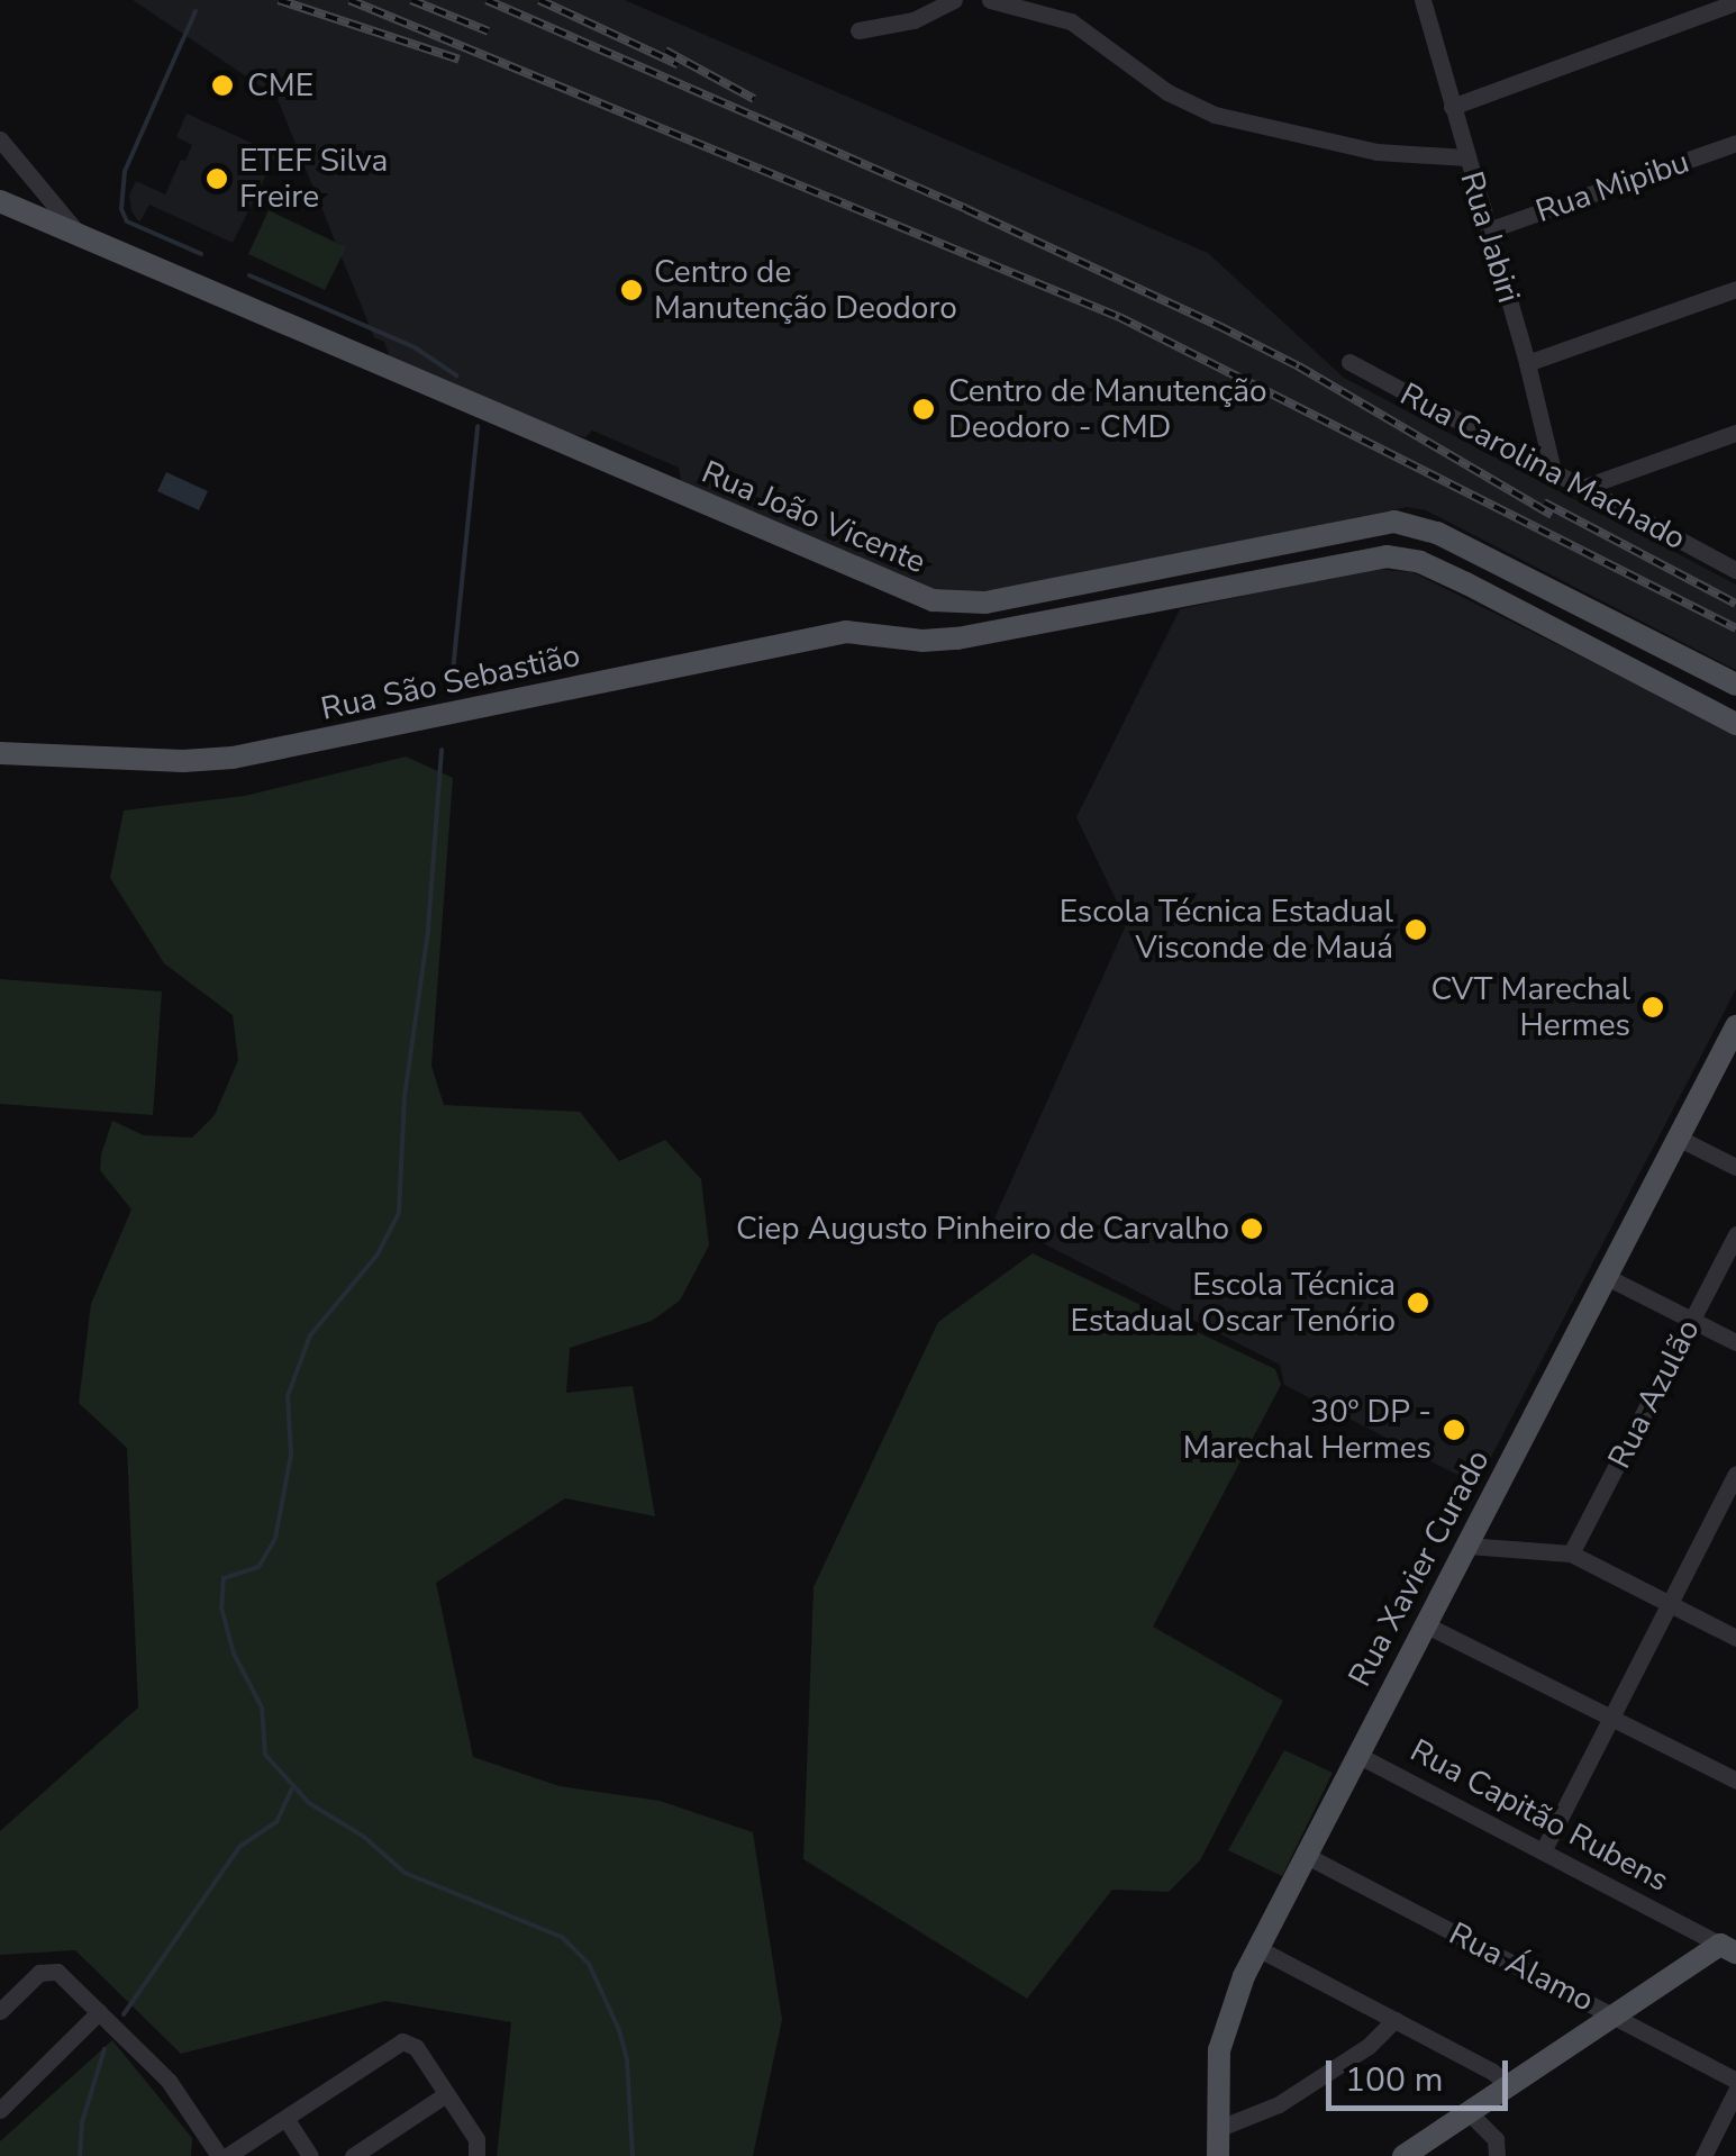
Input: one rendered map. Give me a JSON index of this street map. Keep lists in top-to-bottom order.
{
  "streets": {
    "main road": ["Rua João Vicente", "Rua São Sebastião", "Rua Xavier Curado"],
    "street": [
      "Rua Mipibu",
      "Rua Jabiri",
      "Rua Carolina Machado",
      "Rua Azulão",
      "Rua Capitão Rubens",
      "Rua Álamo"
    ]
  },
  "crossings": [
    ["Rua Mipibu", "Rua Jabiri"],
    ["Rua Jabiri", "Rua Carolina Machado"],
    ["Rua Xavier Curado", "Rua Capitão Rubens"],
    ["Rua Xavier Curado", "Rua Álamo"]
  ],
  "places": [
    "CME",
    "ETEF Silva Freire",
    "Centro de Manutenção Deodoro",
    "Centro de Manutenção Deodoro - CMD",
    "Escola Técnica Estadual Visconde de Mauá",
    "CVT Marechal Hermes",
    "Ciep Augusto Pinheiro de Carvalho",
    "Escola Técnica Estadual Oscar Tenório",
    "30º DP - Marechal Hermes"
  ],
  "scale_bar": "100 m"
}
